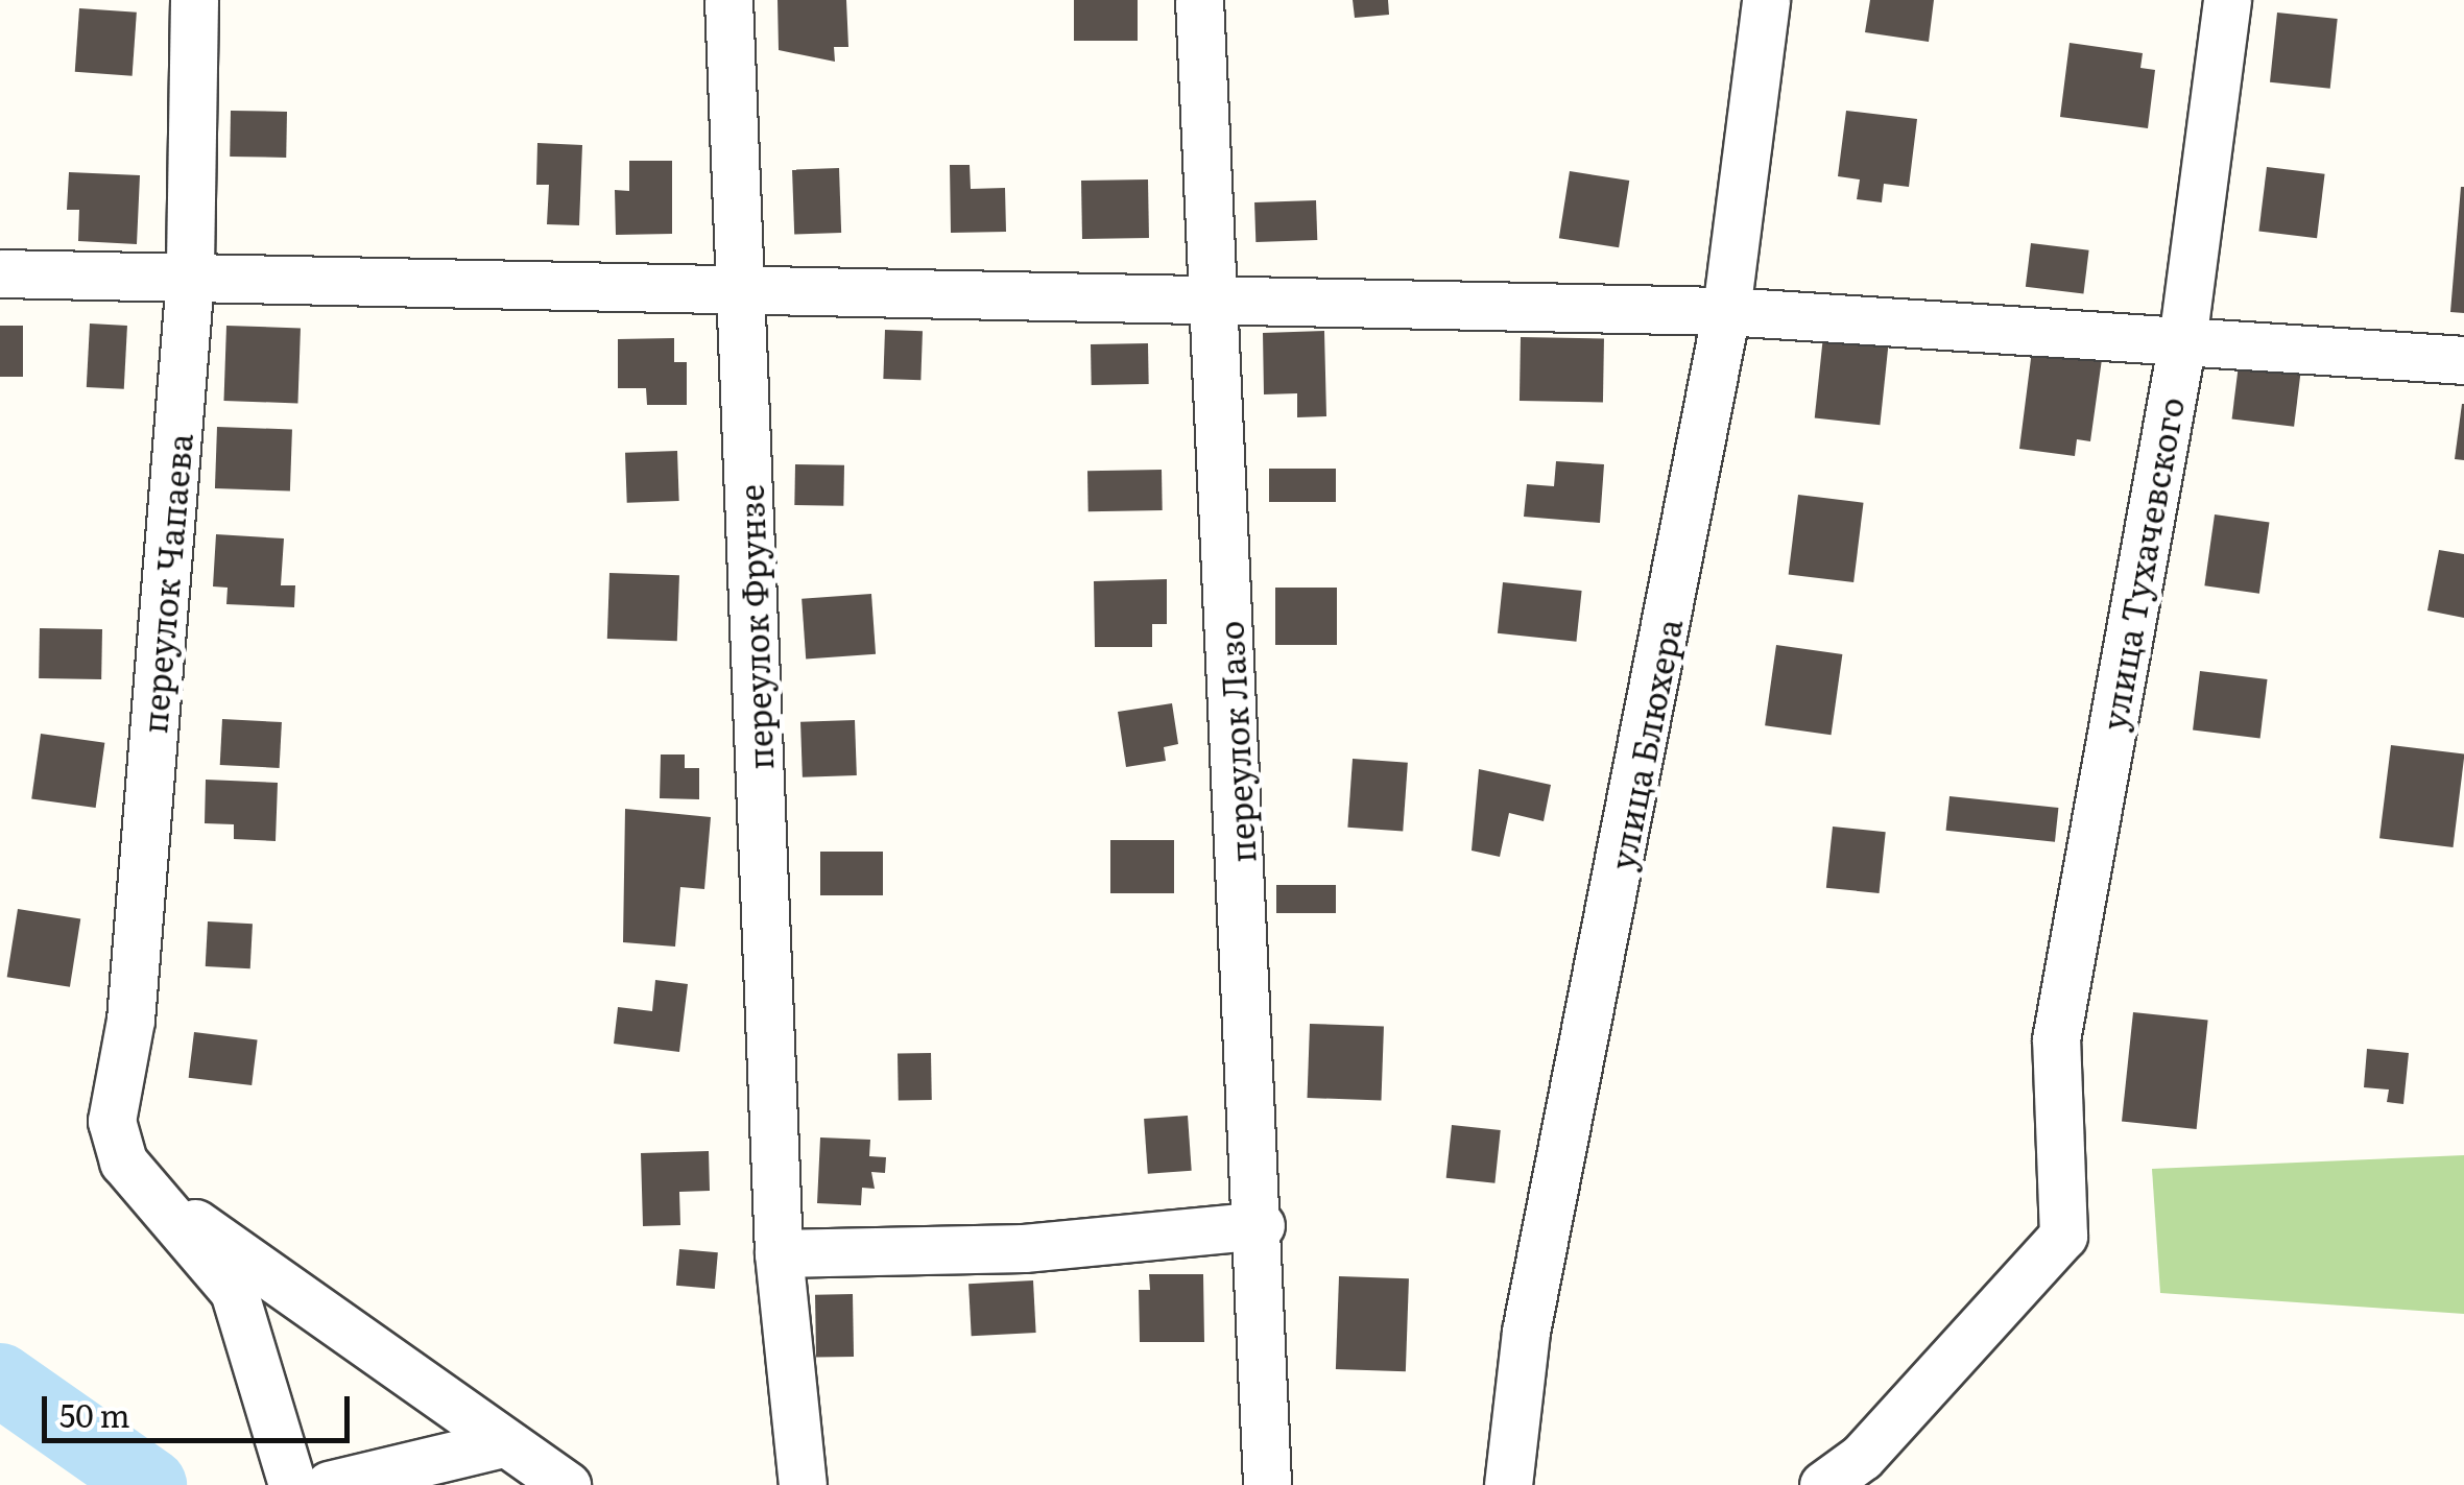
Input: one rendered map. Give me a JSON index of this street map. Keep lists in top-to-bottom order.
{
  "streets": {
    "street": [
      "улица Тухачевского",
      "переулок Чапаева",
      "переулок Фрунзе",
      "переулок Лазо",
      "улица Блюхера"
    ]
  },
  "scale_bar": "50 m"
}
